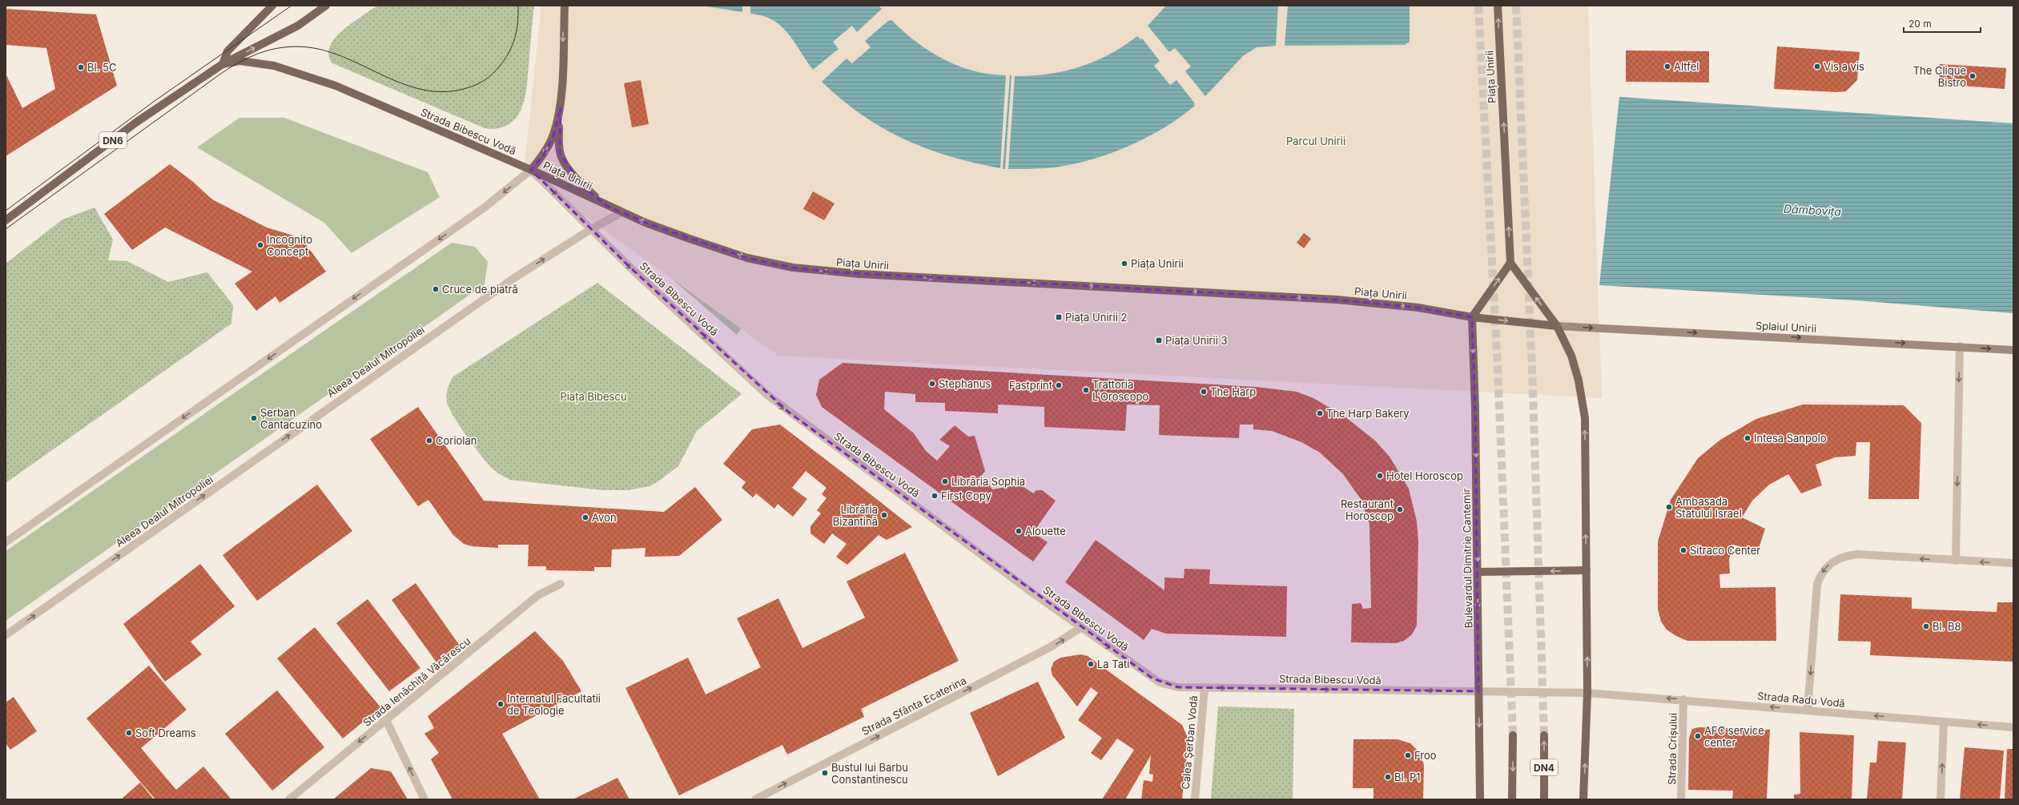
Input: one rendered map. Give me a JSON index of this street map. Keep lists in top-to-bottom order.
{
  "streets": {
    "main road": [
      "Piața Unirii",
      "Strada Bibescu Vodă",
      "DN6",
      "Splaiul Unirii",
      "Bulevardul Dimitrie Cantemir",
      "DN4"
    ],
    "street": [
      "Aleea Dealul Mitropoliei",
      "Strada Ienăchiță Văcărescu",
      "Strada Radu Vodă",
      "Strada Sfânta Ecaterina",
      "Calea Șerban Vodă",
      "Strada Crișului"
    ]
  },
  "crossings": [
    ["Piața Unirii", "Strada Bibescu Vodă"],
    ["Piața Unirii", "Splaiul Unirii"],
    ["Piața Unirii", "Aleea Dealul Mitropoliei"],
    ["Piața Unirii", "Bulevardul Dimitrie Cantemir"],
    ["Strada Bibescu Vodă", "DN6"],
    ["Strada Bibescu Vodă", "Aleea Dealul Mitropoliei"],
    ["Strada Bibescu Vodă", "Bulevardul Dimitrie Cantemir"],
    ["Strada Bibescu Vodă", "Strada Radu Vodă"],
    ["Strada Bibescu Vodă", "Strada Sfânta Ecaterina"],
    ["Strada Bibescu Vodă", "Calea Șerban Vodă"],
    ["Strada Radu Vodă", "Strada Crișului"]
  ],
  "one_way": [
    "Strada Bibescu Vodă",
    "Splaiul Unirii",
    "Aleea Dealul Mitropoliei",
    "Bulevardul Dimitrie Cantemir",
    "Strada Ienăchiță Văcărescu",
    "Strada Radu Vodă",
    "Strada Sfânta Ecaterina"
  ],
  "water": ["Dâmbovița"],
  "parks": ["Parcul Unirii", "Piața Bibescu"],
  "places": {
    "other": [
      "Altfel",
      "Vis a vis",
      "Bl. 5C",
      "The Clique Bistro",
      "Incognito Concept",
      "Piața Unirii",
      "Cruce de piatră",
      "Stephanus",
      "Fastprint",
      "Trattoria L'Oroscopo",
      "The Harp",
      "The Harp Bakery",
      "Șerban Cantacuzino",
      "Intesa Sanpolo",
      "Coriolan",
      "Hotel Horoscop",
      "Librăria Sophia",
      "First Copy",
      "Ambasada Statului Israel",
      "Restaurant Horoscop",
      "Librăria Bizantină",
      "Avon",
      "Alouette",
      "Sitraco Center",
      "Bl. B8",
      "La Tati",
      "Internatul Facultatii de Teologie",
      "Soft Dreams",
      "AFC service center",
      "Froo",
      "Bustul lui Barbu Constantinescu",
      "Bl. P1"
    ],
    "transit": ["Piața Unirii 2", "Piața Unirii 3"]
  },
  "scale_bar": "20 m"
}
